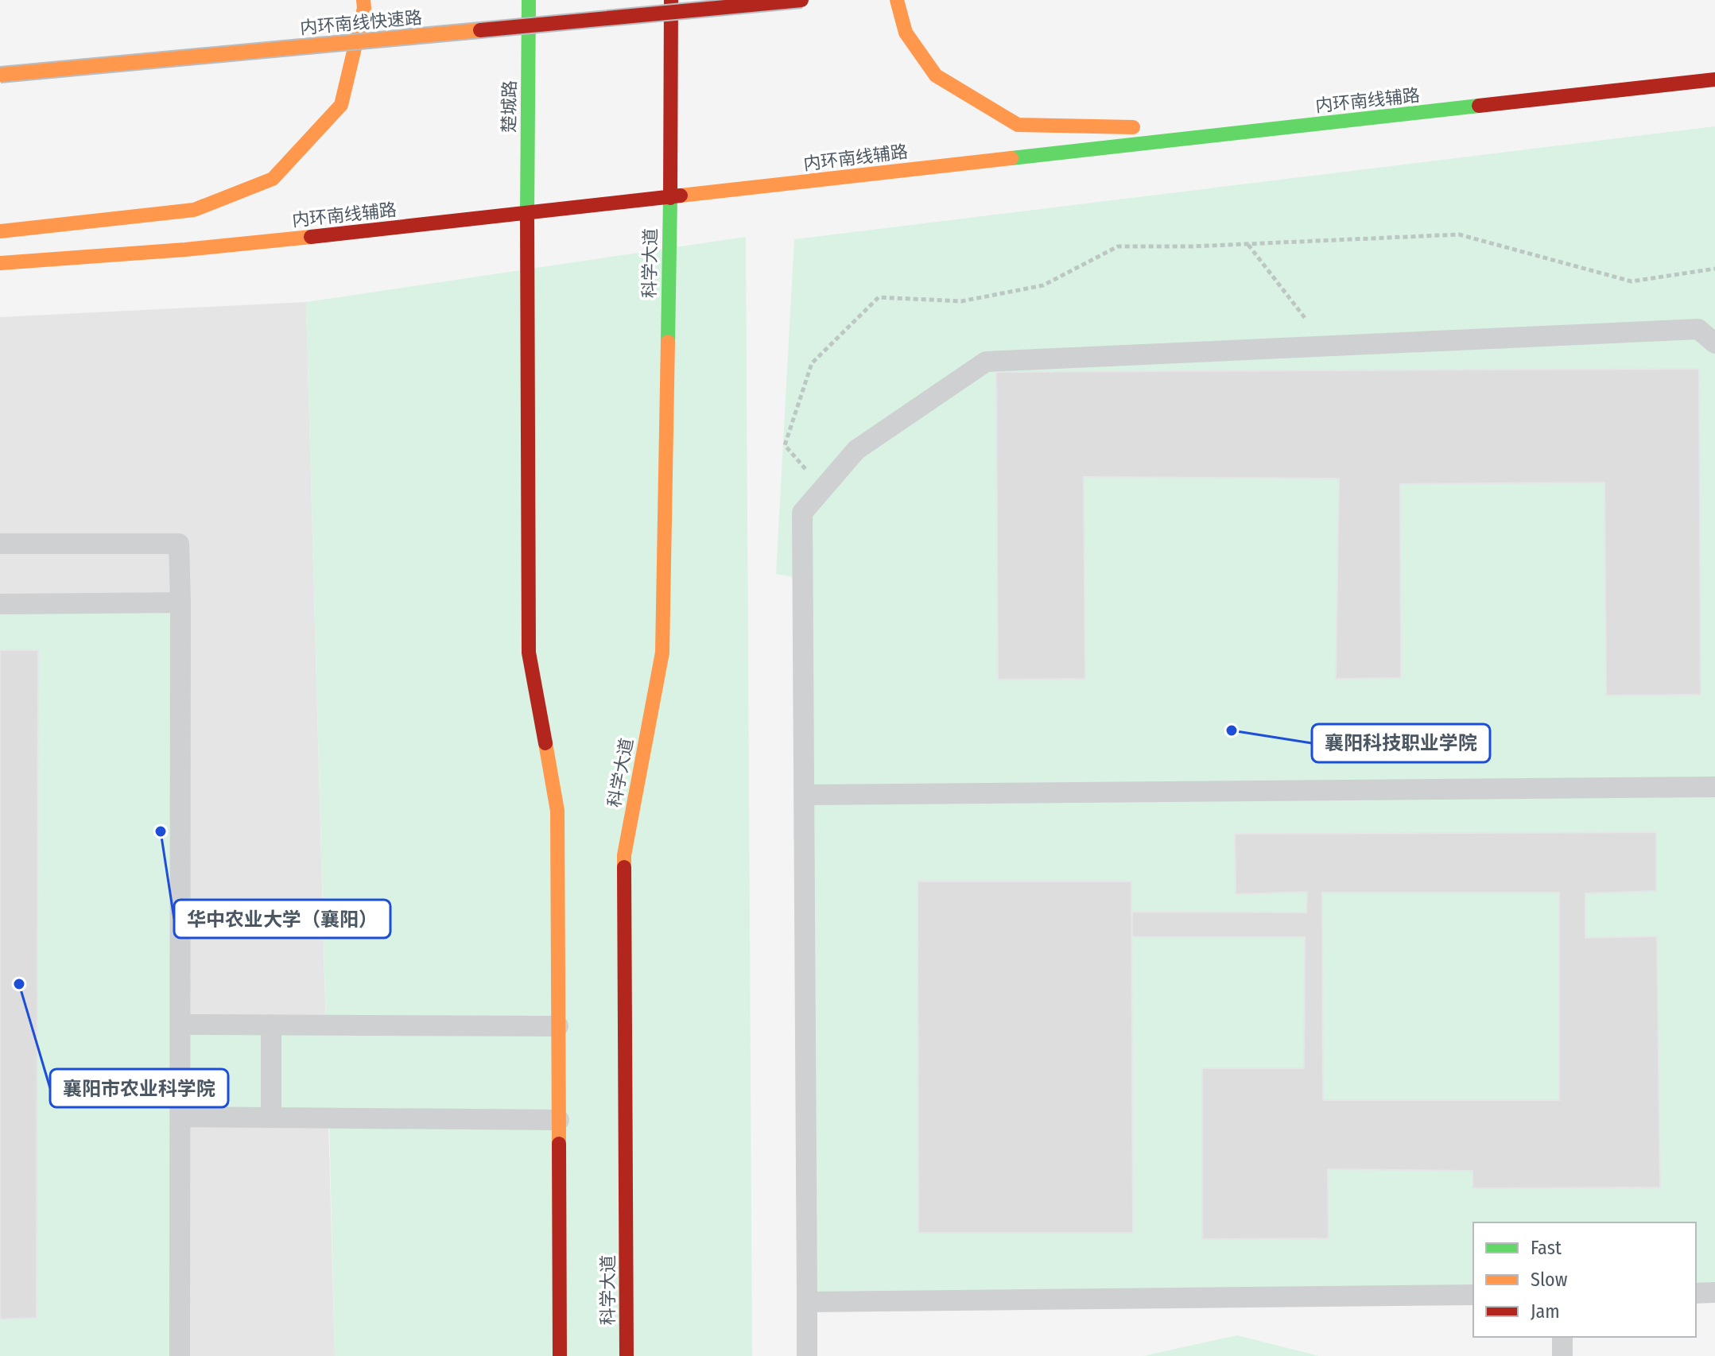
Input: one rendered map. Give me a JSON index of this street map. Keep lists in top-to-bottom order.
{
  "streets": {
    "main road": [
      "内环南线快速路",
      "内环南线辅路",
      "楚城路",
      "科学大道"
    ]
  },
  "crossings": [
    ["内环南线辅路", "楚城路"],
    ["内环南线辅路", "科学大道"]
  ],
  "places": ["襄阳科技职业学院", "华中农业大学（襄阳）", "襄阳市农业科学院"],
  "legend": ["Fast", "Slow", "Jam"]
}
